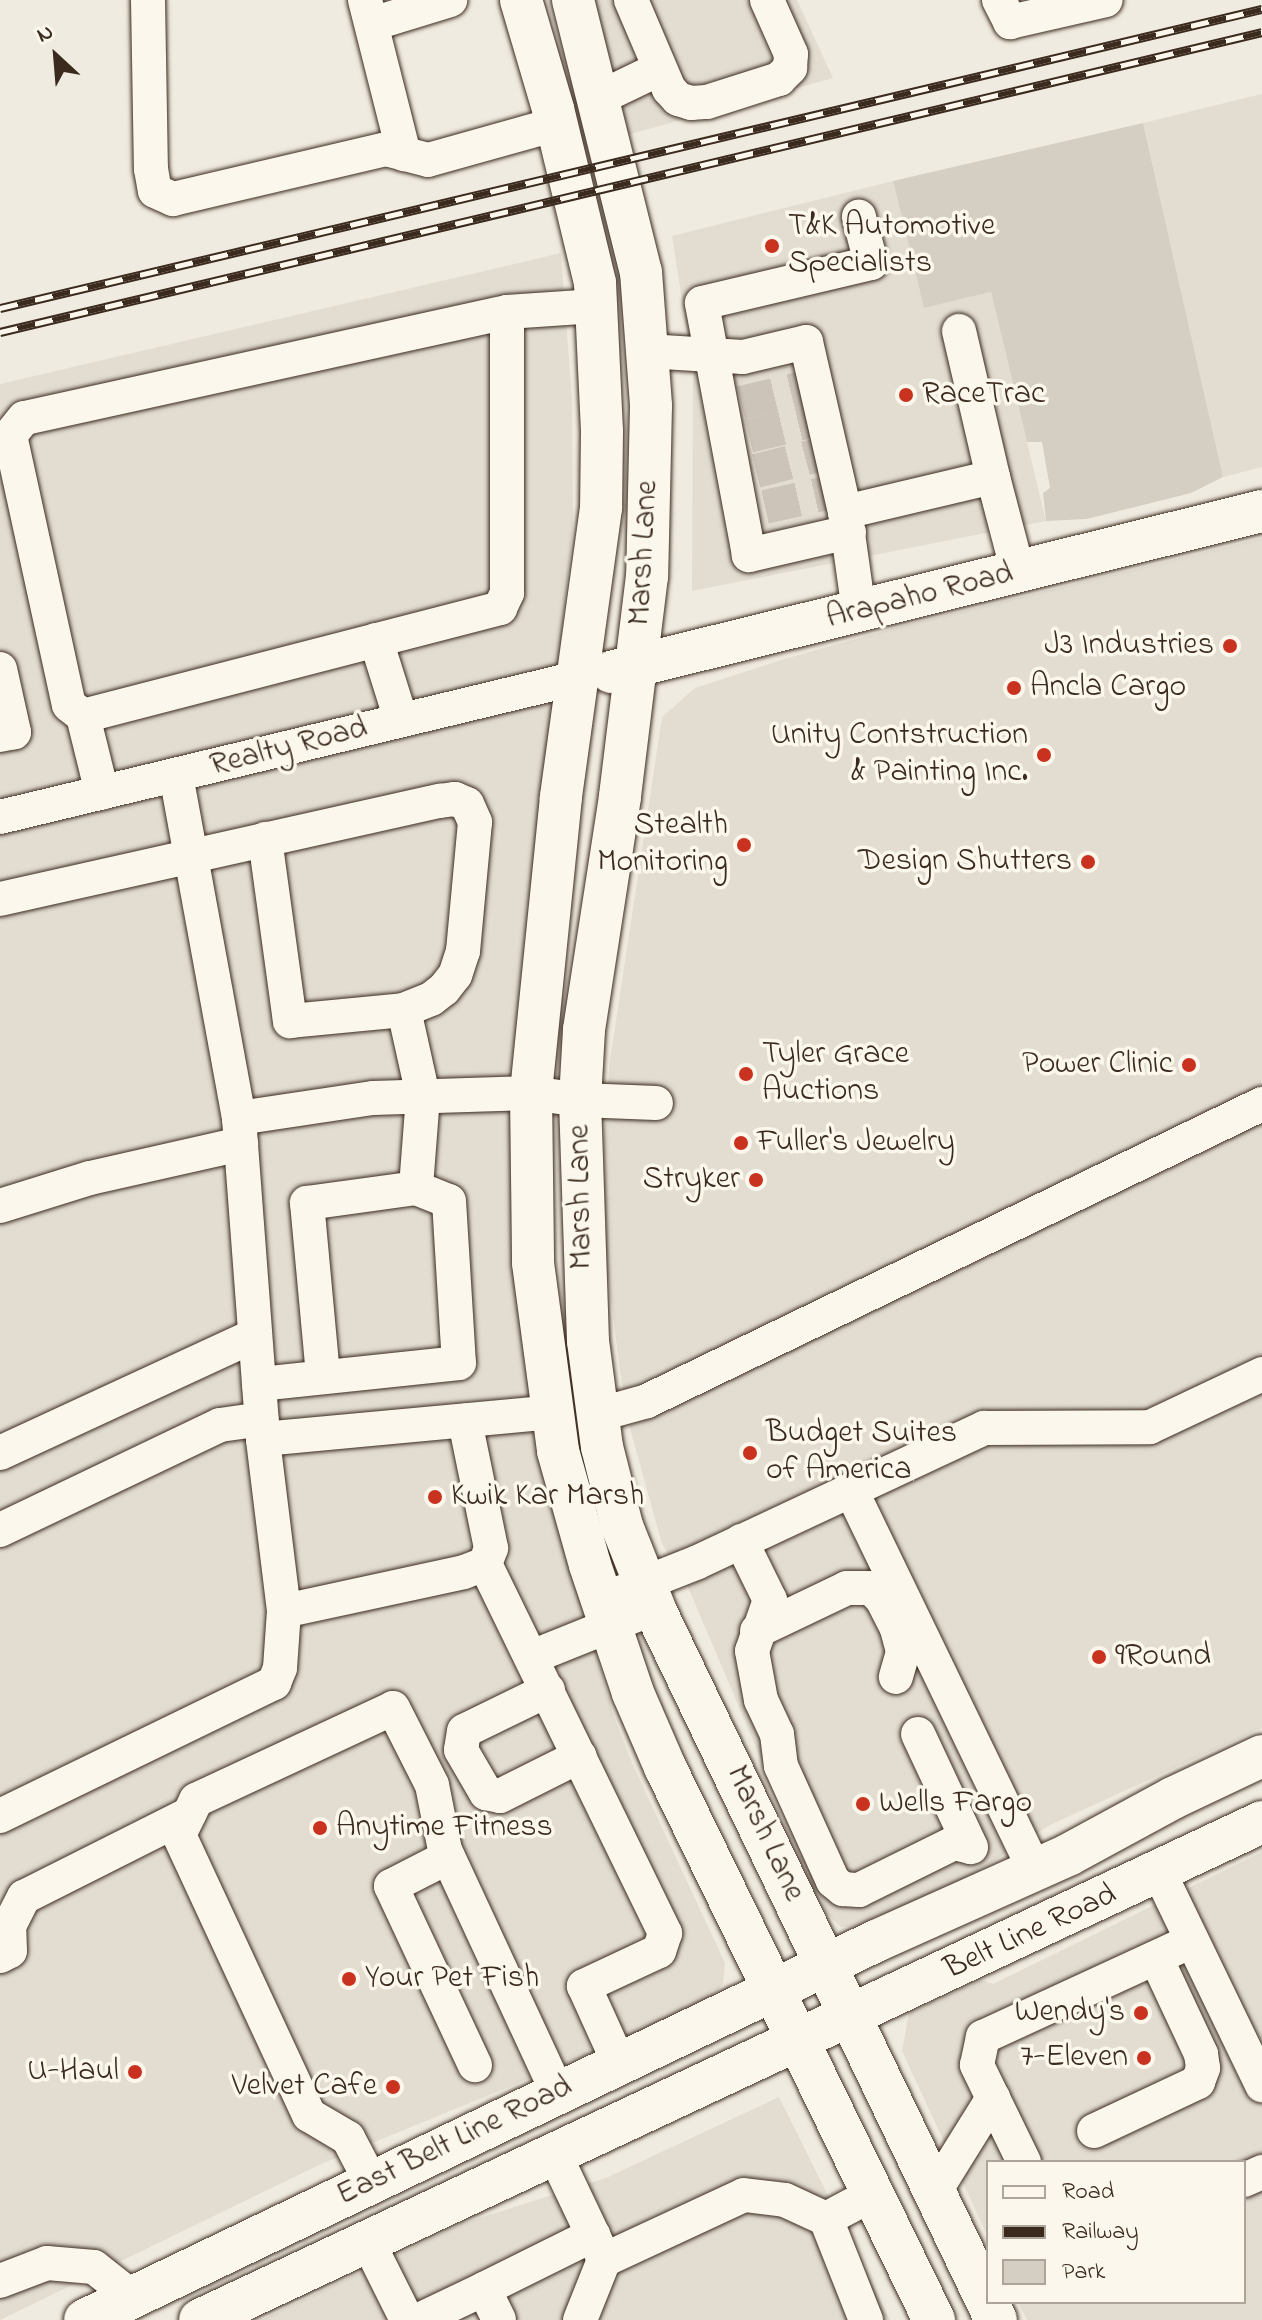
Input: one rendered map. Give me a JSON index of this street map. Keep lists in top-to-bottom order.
{
  "streets": {
    "main road": [
      "Marsh Lane",
      "Arapaho Road",
      "Belt Line Road",
      "East Belt Line Road"
    ],
    "street": ["Realty Road"]
  },
  "crossings": [
    ["Marsh Lane", "Arapaho Road"],
    ["Marsh Lane", "Realty Road"],
    ["Marsh Lane", "Belt Line Road"],
    ["Marsh Lane", "East Belt Line Road"],
    ["Arapaho Road", "Realty Road"],
    ["Belt Line Road", "East Belt Line Road"]
  ],
  "places": [
    "T&K Automotive Specialists",
    "RaceTrac",
    "J3 Industries",
    "Ancla Cargo",
    "Unity Contstruction & Painting Inc.",
    "Stealth Monitoring",
    "Design Shutters",
    "Power Clinic",
    "Tyler Grace Auctions",
    "Fuller's Jewelry",
    "Stryker",
    "Budget Suites of America",
    "Kwik Kar Marsh",
    "9Round",
    "Wells Fargo",
    "Anytime Fitness",
    "Your Pet Fish",
    "Wendy's",
    "7-Eleven",
    "U-Haul",
    "Velvet Cafe"
  ],
  "legend": ["Road", "Railway", "Park"],
  "north": "top left"
}
